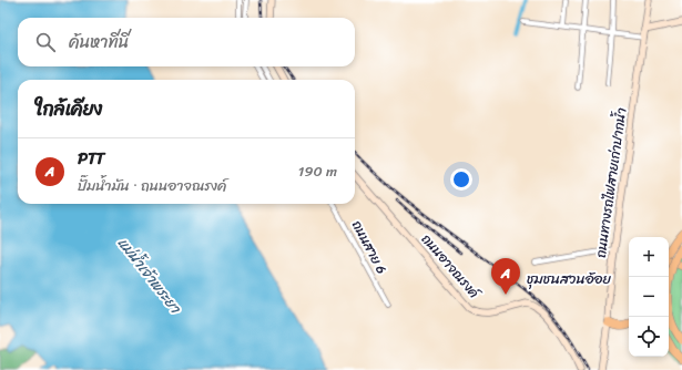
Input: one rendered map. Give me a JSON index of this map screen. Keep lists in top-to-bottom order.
{
  "streets": {
    "street": ["ถนนทางรถไฟสายเก่าปากน้ำ", "ถนนสาย 6", "ถนนอาจณรงค์"]
  },
  "districts": ["ชุมชนสวนอ้อย"],
  "water": ["แม่น้ำเจ้าพระยา"],
  "page": {
    "search": "ค้นหาที่นี่",
    "heading": "ใกล้เคียง",
    "list": [
      {
        "mark": "A",
        "name": "PTT",
        "note": "ปั๊มน้ำมัน · ถนนอาจณรงค์",
        "value": "190 m"
      }
    ],
    "map_buttons": ["+", "−"],
    "pins": "A"
  }
}
